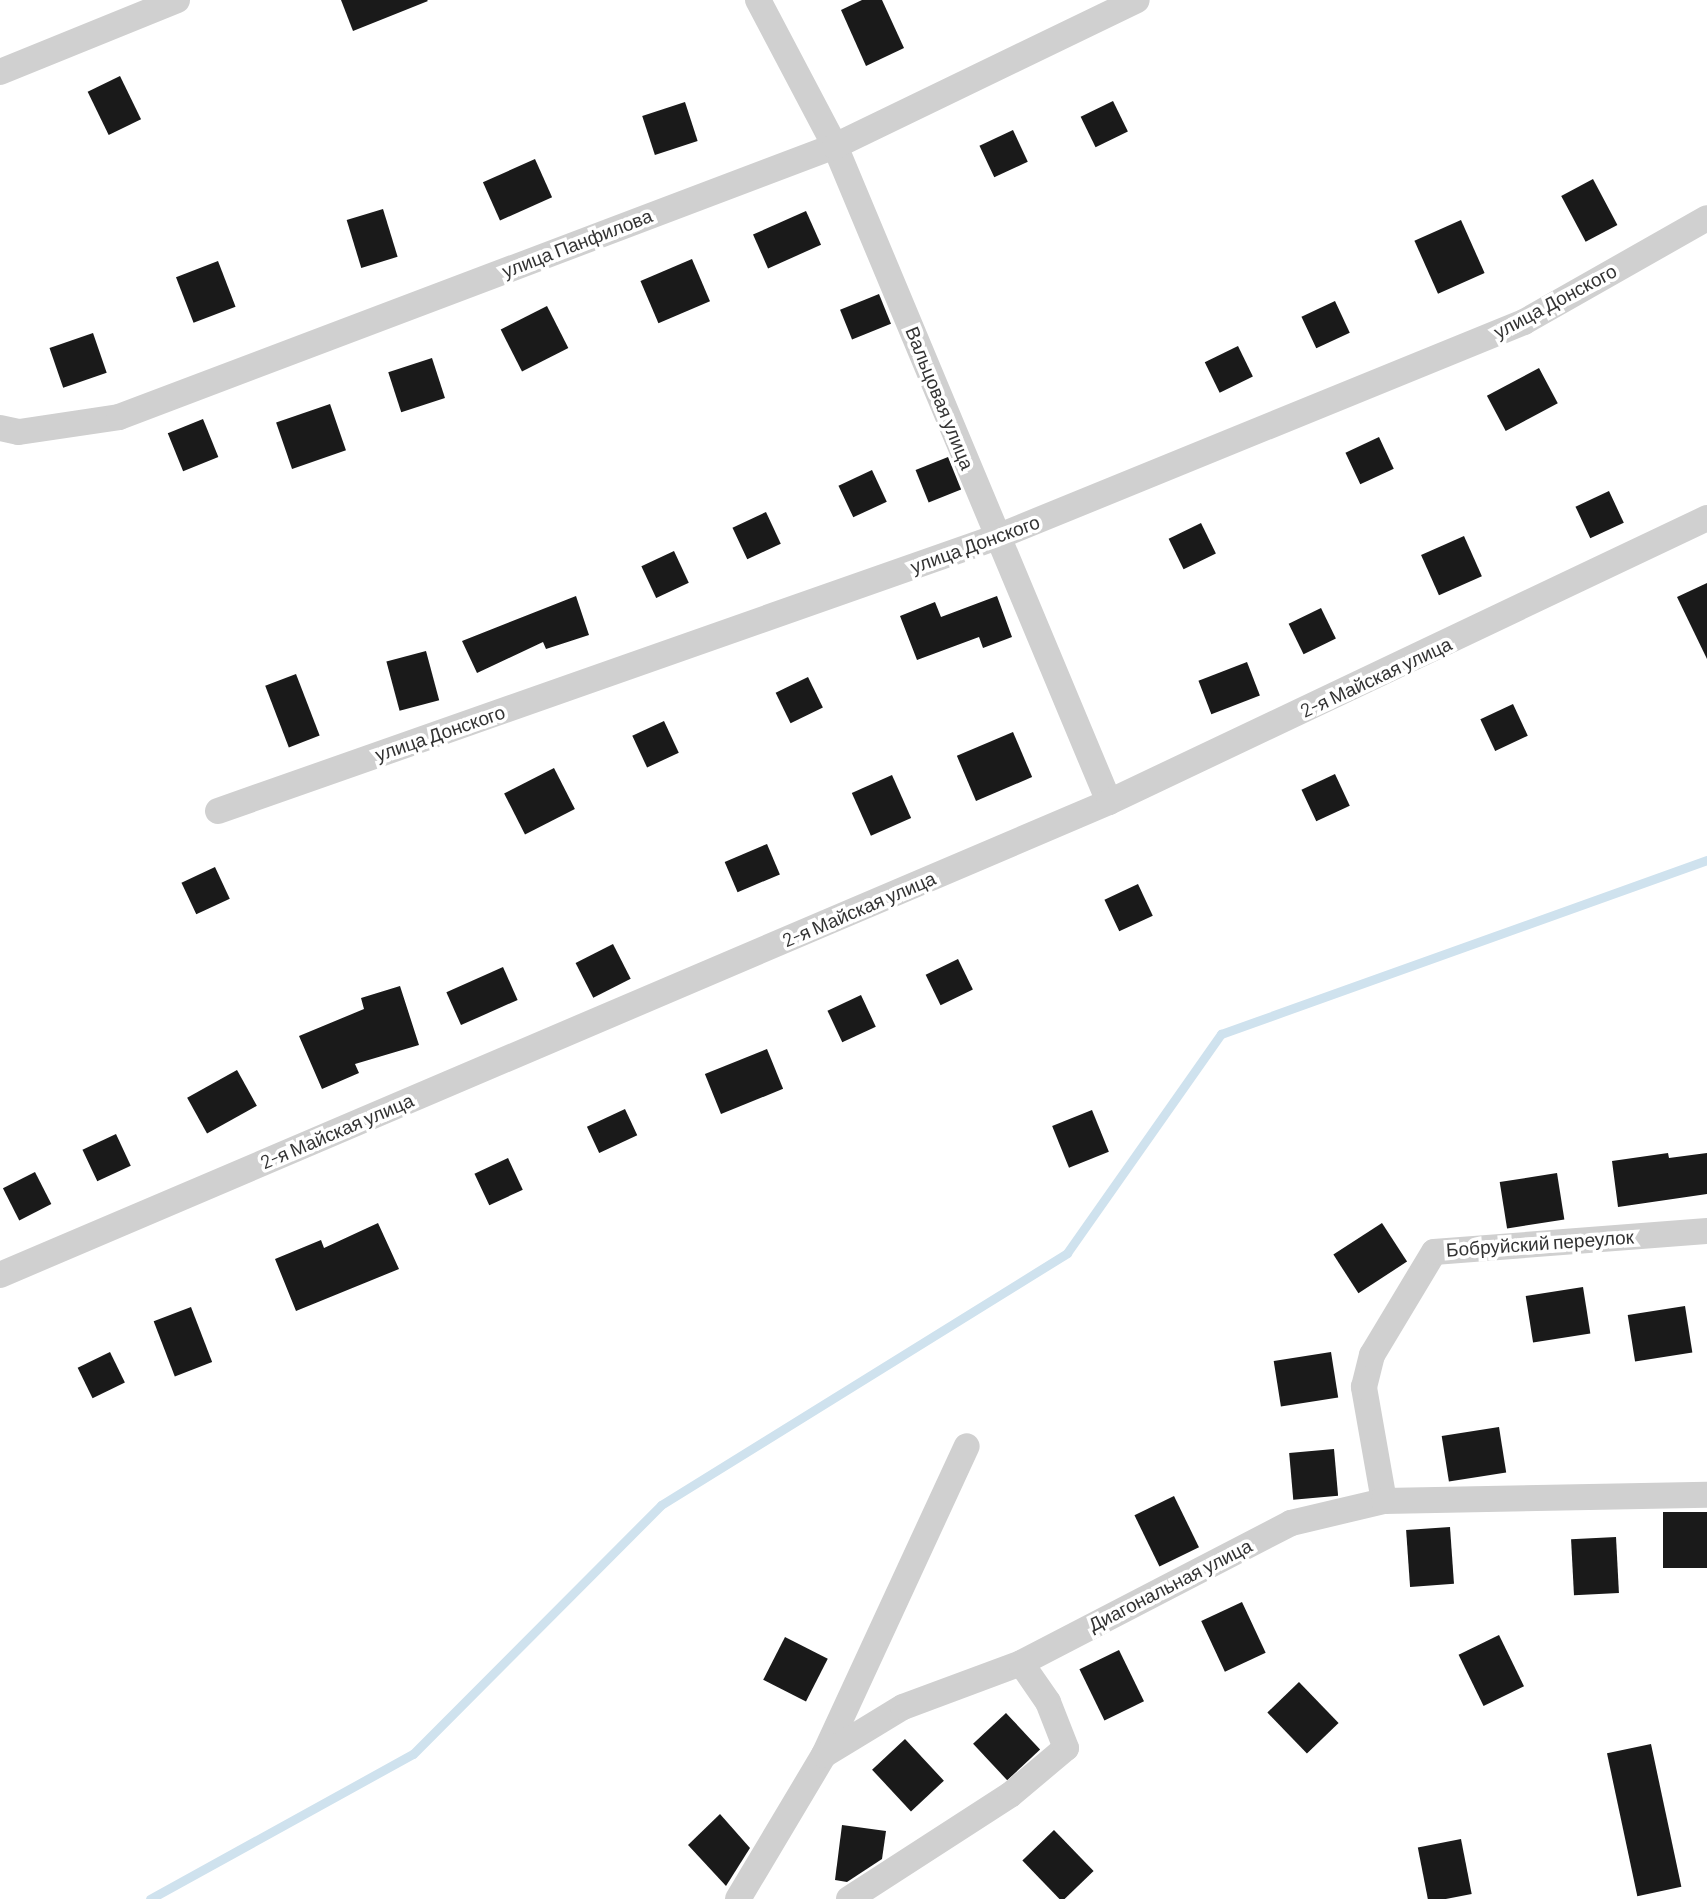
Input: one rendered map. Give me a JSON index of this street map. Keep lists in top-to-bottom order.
{
  "streets": {
    "street": [
      "улица Панфилова",
      "улица Донского",
      "Вальцовая улица",
      "2-я Майская улица",
      "Бобруйский переулок",
      "Диагональная улица"
    ]
  },
  "crossings": [
    ["улица Панфилова", "Вальцовая улица"],
    ["улица Донского", "Вальцовая улица"],
    ["Вальцовая улица", "2-я Майская улица"],
    ["Бобруйский переулок", "Диагональная улица"]
  ]
}
